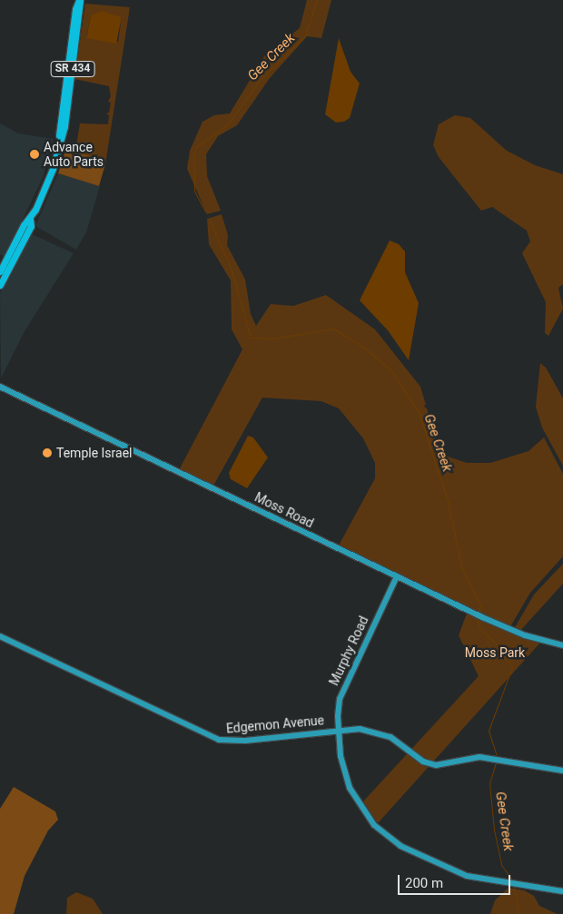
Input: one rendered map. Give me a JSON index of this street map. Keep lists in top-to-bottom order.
{
  "streets": {
    "main road": ["SR 434"],
    "street": ["Moss Road", "Murphy Road", "Edgemon Avenue"]
  },
  "crossings": [
    ["Moss Road", "Murphy Road"],
    ["Murphy Road", "Edgemon Avenue"]
  ],
  "water": ["Gee Creek"],
  "parks": ["Moss Park"],
  "places": ["Advance Auto Parts", "Temple Israel"],
  "scale_bar": "200 m"
}
